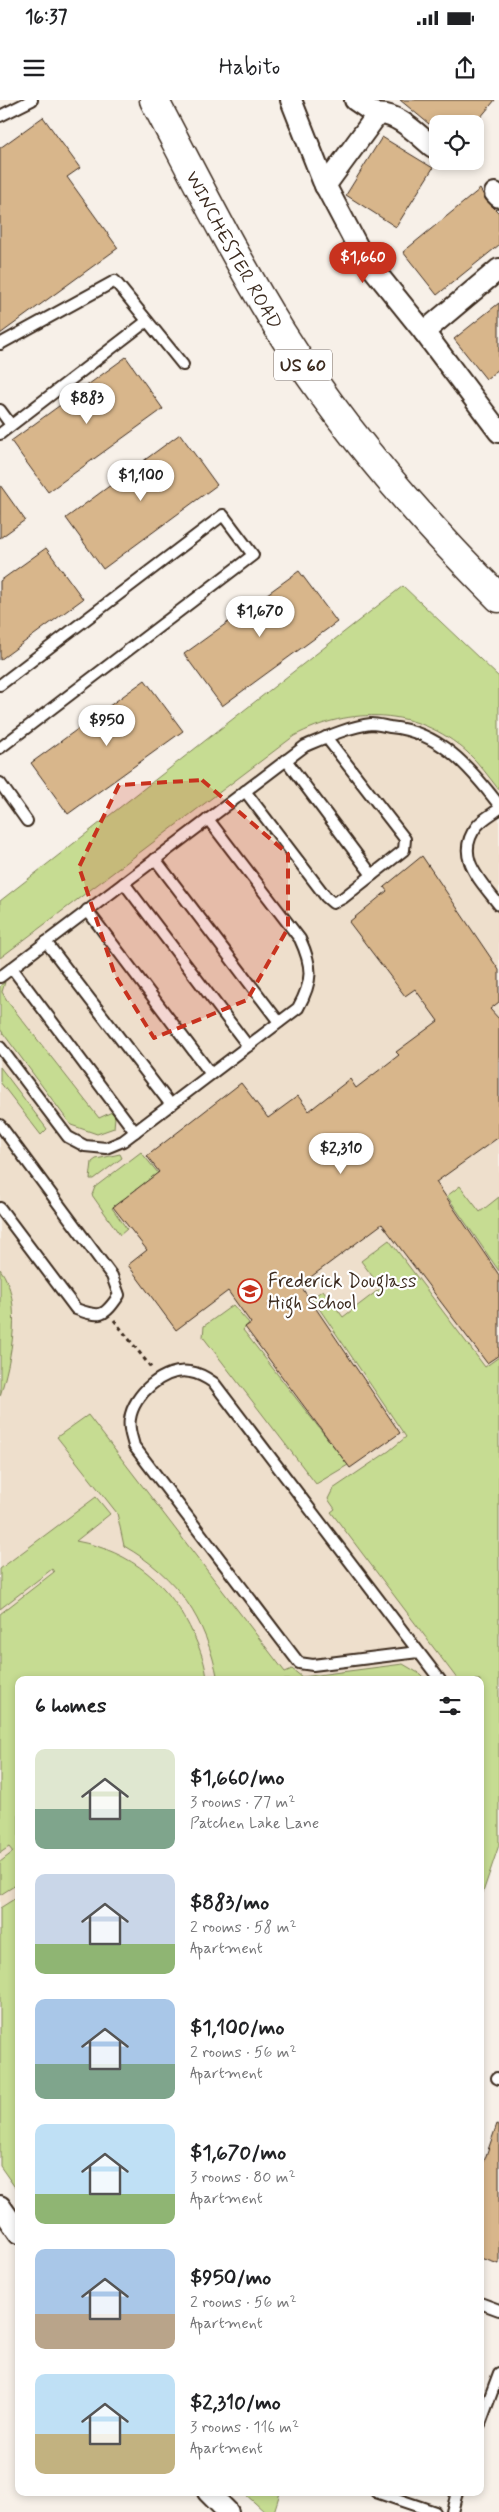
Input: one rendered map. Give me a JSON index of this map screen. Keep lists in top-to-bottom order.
{
  "streets": {
    "highway": ["WINCHESTER ROAD", "US 60"]
  },
  "places": {
    "school or university": ["Frederick Douglass High School"]
  },
  "page": {
    "status": "16:37",
    "header": "Habito",
    "price": [
      "$1,660",
      "$883",
      "$1,100",
      "$1,670",
      "$950",
      "$2,310"
    ],
    "heading": "6 homes",
    "list": [
      {
        "name": "$1,660/mo",
        "note": "3 rooms · 77 m² · Patchen Lake Lane"
      },
      {
        "name": "$883/mo",
        "note": "2 rooms · 58 m² · Apartment"
      },
      {
        "name": "$1,100/mo",
        "note": "2 rooms · 56 m² · Apartment"
      },
      {
        "name": "$1,670/mo",
        "note": "3 rooms · 80 m² · Apartment"
      },
      {
        "name": "$950/mo",
        "note": "2 rooms · 56 m² · Apartment"
      },
      {
        "name": "$2,310/mo",
        "note": "3 rooms · 116 m² · Apartment"
      }
    ]
  }
}
